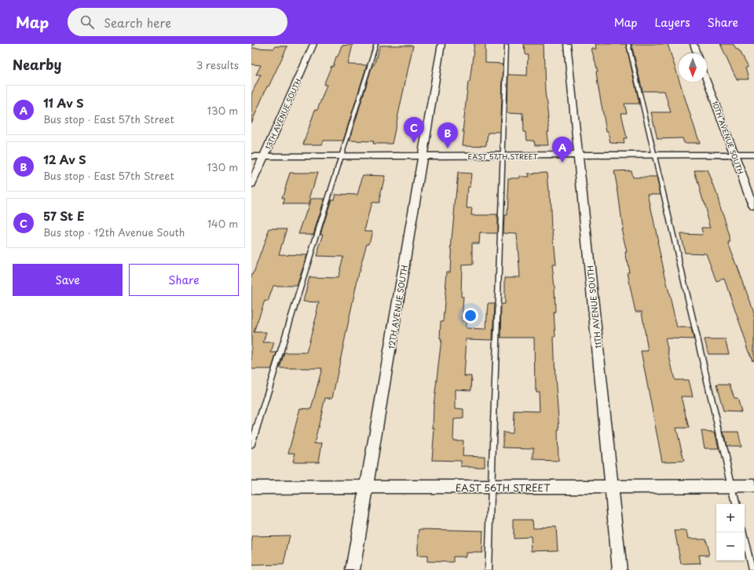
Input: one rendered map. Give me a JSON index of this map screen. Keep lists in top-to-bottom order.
{
  "streets": {
    "street": [
      "13TH AVENUE SOUTH",
      "10TH AVENUE SOUTH",
      "EAST 57TH STREET",
      "12TH AVENUE SOUTH",
      "11TH AVENUE SOUTH",
      "EAST 56TH STREET"
    ]
  },
  "crossings": [
    ["13TH AVENUE SOUTH", "EAST 57TH STREET"],
    ["10TH AVENUE SOUTH", "EAST 57TH STREET"],
    ["EAST 57TH STREET", "12TH AVENUE SOUTH"],
    ["EAST 57TH STREET", "11TH AVENUE SOUTH"],
    ["12TH AVENUE SOUTH", "EAST 56TH STREET"],
    ["11TH AVENUE SOUTH", "EAST 56TH STREET"]
  ],
  "north": "bottom",
  "page": {
    "header": "Map",
    "search": "Search here",
    "nav": ["Map", "Layers", "Share"],
    "heading": ["Nearby", "3 results"],
    "list": [
      {
        "mark": "A",
        "name": "11 Av S",
        "note": "Bus stop · East 57th Street",
        "value": "130 m"
      },
      {
        "mark": "B",
        "name": "12 Av S",
        "note": "Bus stop · East 57th Street",
        "value": "130 m"
      },
      {
        "mark": "C",
        "name": "57 St E",
        "note": "Bus stop · 12th Avenue South",
        "value": "140 m"
      }
    ],
    "pins": ["C", "B", "A"],
    "buttons": ["Save", "Share"],
    "map_buttons": ["+", "−"]
  }
}
